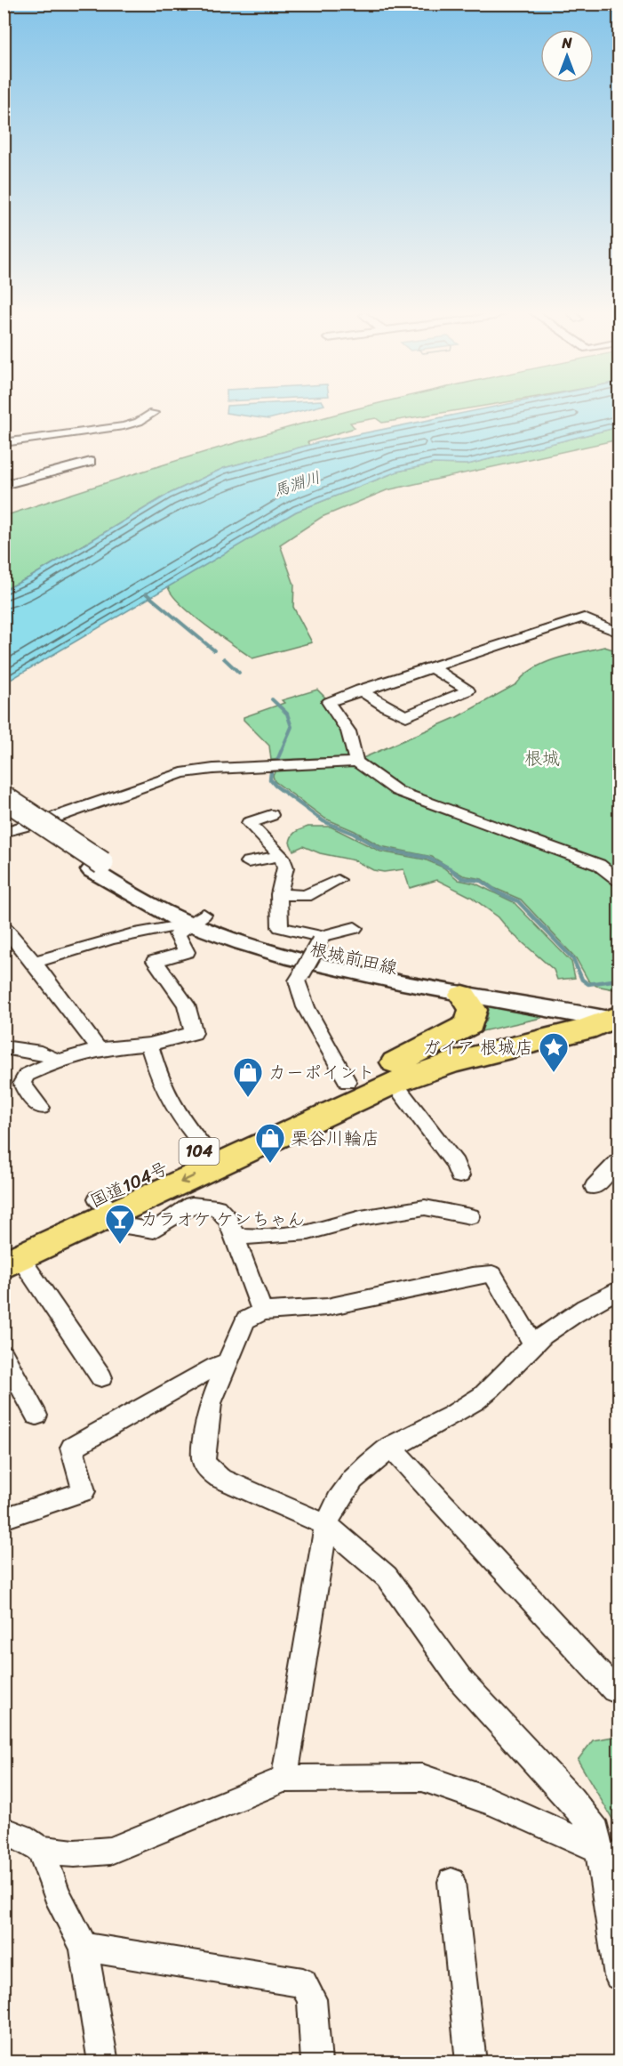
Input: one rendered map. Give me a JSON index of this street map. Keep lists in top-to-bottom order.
{
  "streets": {
    "highway": ["104", "国道104号"],
    "street": ["根城前田線"]
  },
  "crossings": [
    ["根城前田線", "国道104号"]
  ],
  "water": ["馬淵川"],
  "parks": ["根城"],
  "places": {
    "place": ["ガイア 根城店"],
    "shop": ["カーポイント", "栗谷川輪店"],
    "bar": ["カラオケ ケンちゃん"]
  },
  "north": "top"
}
